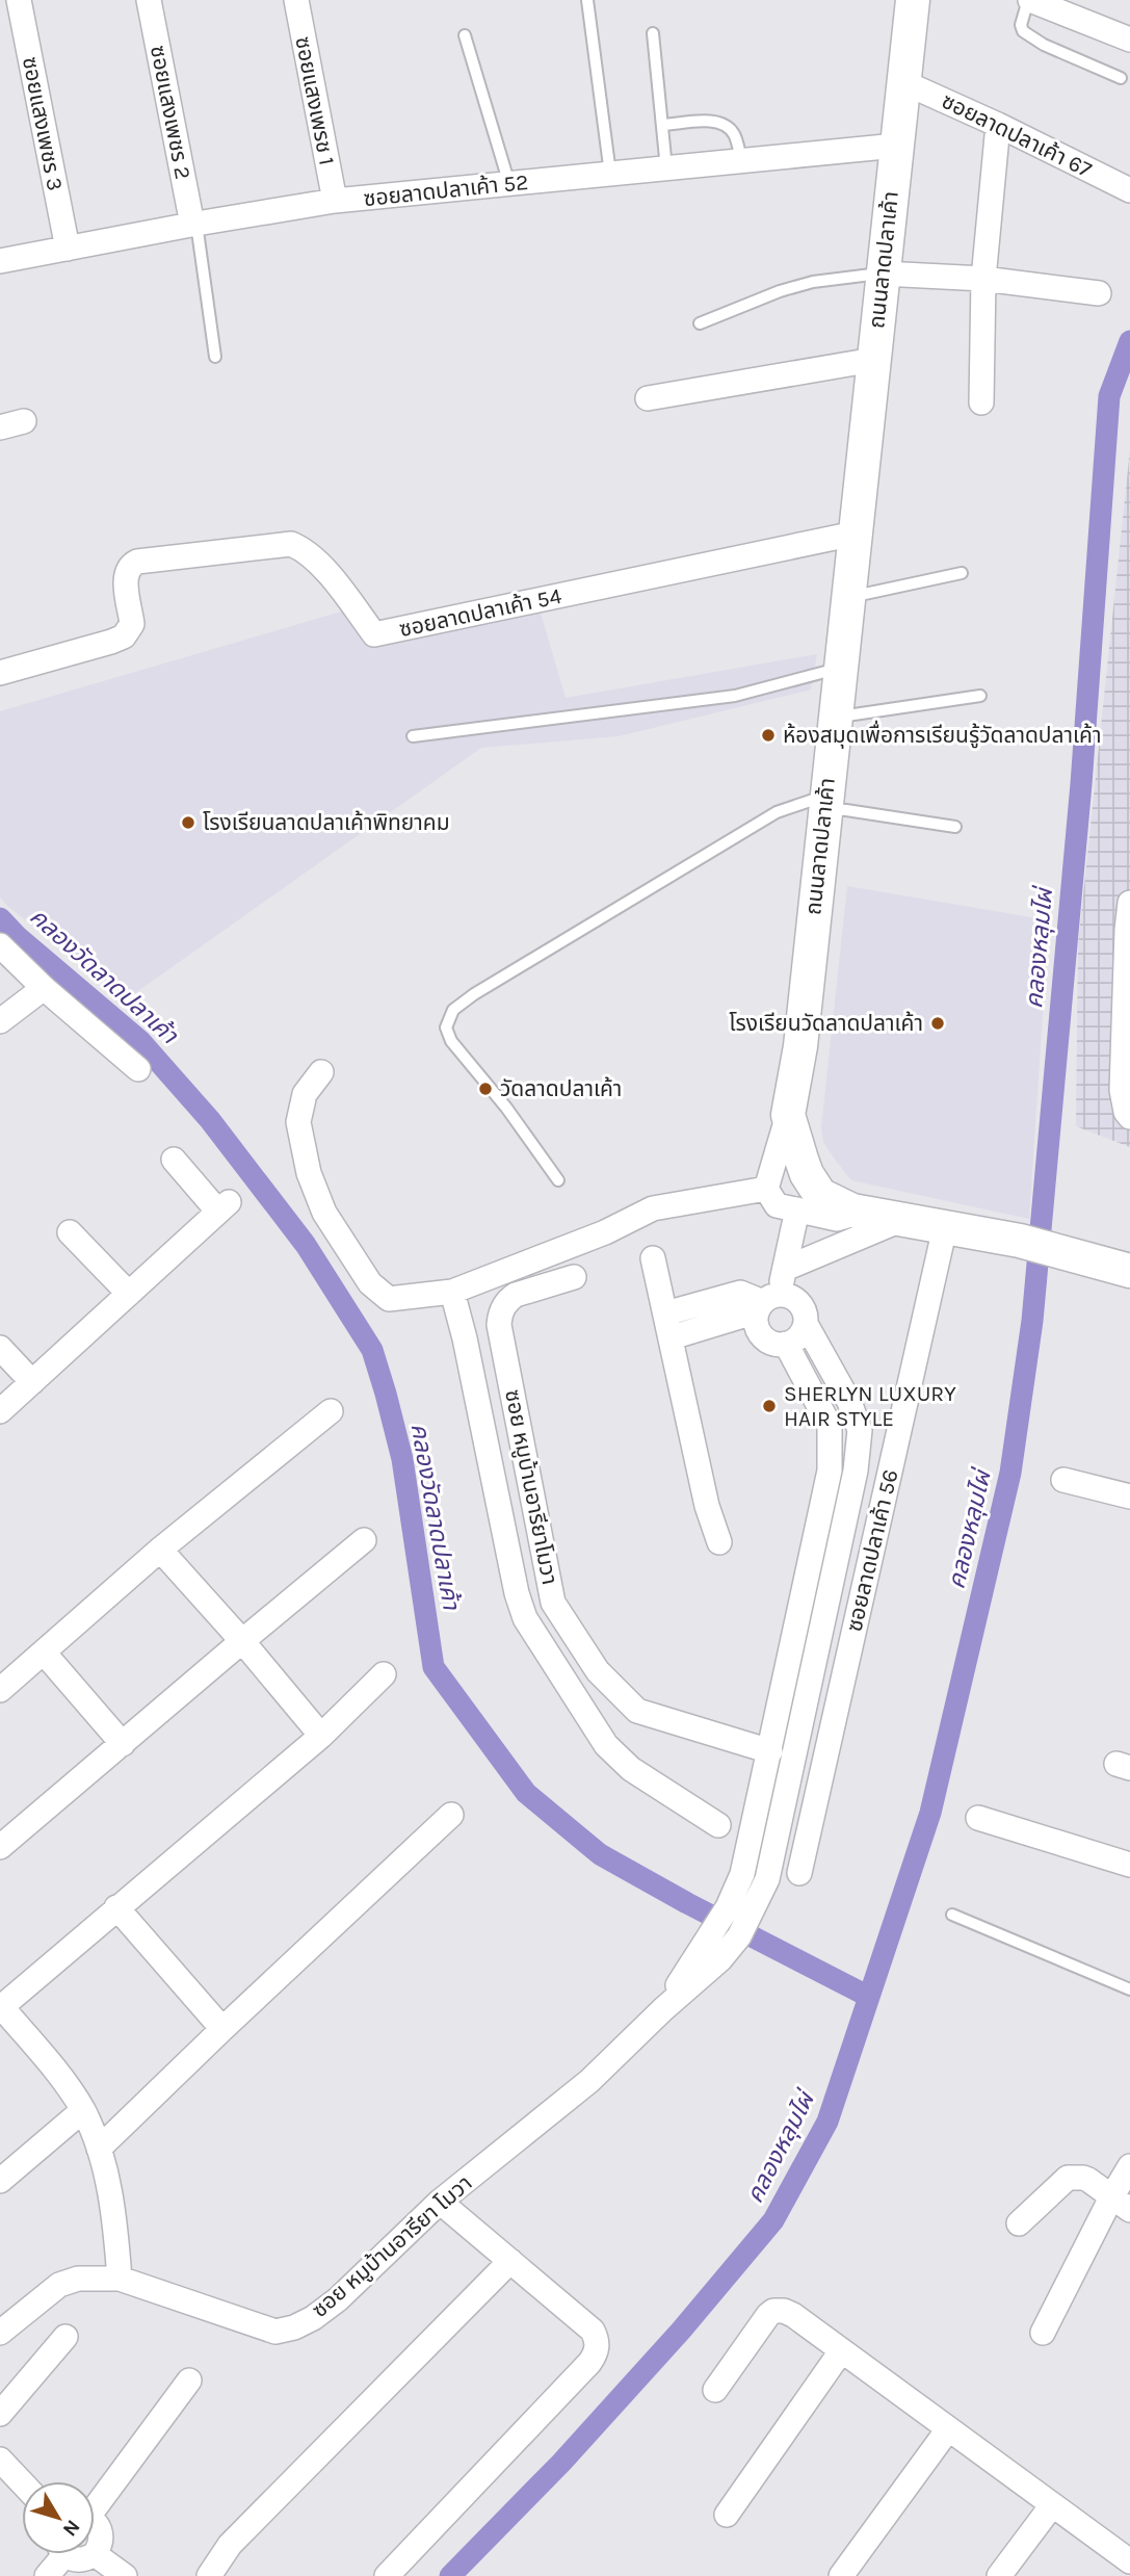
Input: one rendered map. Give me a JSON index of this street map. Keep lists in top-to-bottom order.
{
  "streets": {
    "main road": ["ถนนลาดปลาเค้า"],
    "street": [
      "ซอยแสงเพรช 1",
      "ซอยแสงเพชร 2",
      "ซอยแสงเพชร 3",
      "ซอยลาดปลาเค้า 67",
      "ซอยลาดปลาเค้า 52",
      "ซอยลาดปลาเค้า 54",
      "ซอย หมูบ้านอารียาโมวา",
      "ซอยลาดปลาเค้า 56",
      "ซอย หมูบ้านอารียา โมวา"
    ]
  },
  "crossings": [
    ["ซอยแสงเพรช 1", "ซอยลาดปลาเค้า 52"],
    ["ซอยแสงเพชร 2", "ซอยลาดปลาเค้า 52"],
    ["ซอยแสงเพชร 3", "ซอยลาดปลาเค้า 52"],
    ["ซอยลาดปลาเค้า 67", "ถนนลาดปลาเค้า"],
    ["ซอยลาดปลาเค้า 52", "ถนนลาดปลาเค้า"],
    ["ถนนลาดปลาเค้า", "ซอยลาดปลาเค้า 54"],
    ["ถนนลาดปลาเค้า", "ซอยลาดปลาเค้า 56"]
  ],
  "water": ["คลองหลุมไผ่", "คลองวัดลาดปลาเค้า"],
  "places": [
    "ห้องสมุดเพื่อการเรียนรู้วัดลาดปลาเค้า",
    "โรงเรียนลาดปลาเค้าพิทยาคม",
    "โรงเรียนวัดลาดปลาเค้า",
    "วัดลาดปลาเค้า",
    "SHERLYN LUXURY HAIR STYLE"
  ],
  "north": "bottom right"
}
